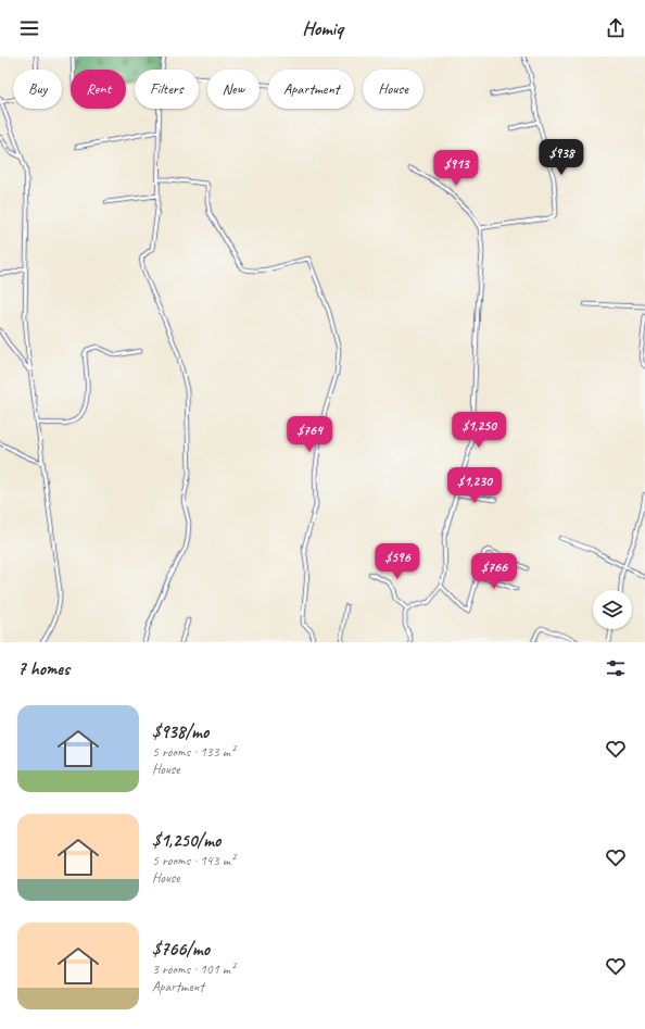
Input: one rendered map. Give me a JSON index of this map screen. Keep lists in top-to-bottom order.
{
  "page": {
    "header": "Homiq",
    "chip": [
      "Buy",
      "Rent",
      "Filters",
      "New",
      "Apartment",
      "House"
    ],
    "price": [
      "$938",
      "$913",
      "$1,250",
      "$764",
      "$1,230",
      "$596",
      "$766"
    ],
    "heading": "7 homes",
    "list": [
      {
        "name": "$938/mo",
        "note": "5 rooms · 133 m² · House"
      },
      {
        "name": "$1,250/mo",
        "note": "5 rooms · 143 m² · House"
      },
      {
        "name": "$766/mo",
        "note": "3 rooms · 101 m² · Apartment"
      }
    ]
  }
}
